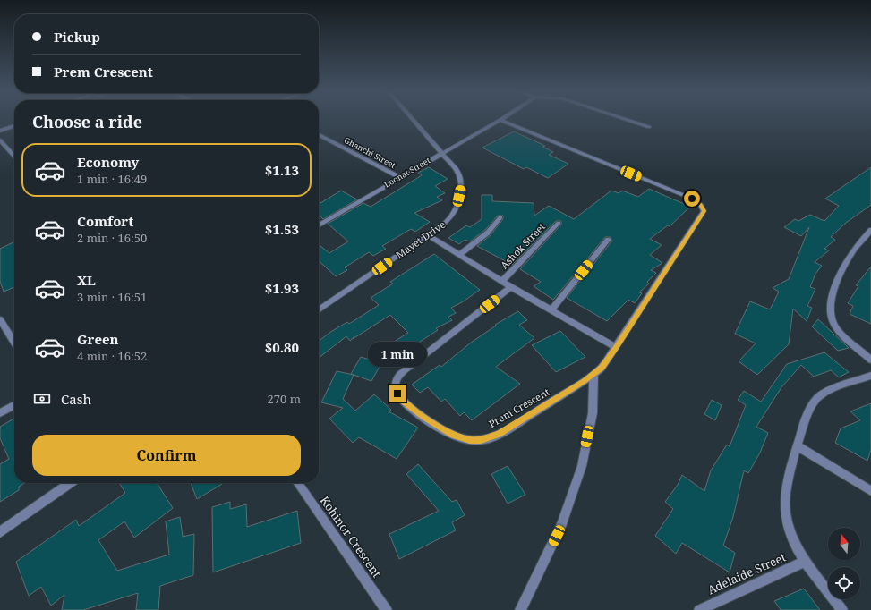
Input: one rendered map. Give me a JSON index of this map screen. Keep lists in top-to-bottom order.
{
  "streets": {
    "street": [
      "Ghanchi Street",
      "Loonat Street",
      "Mayet Drive",
      "Ashok Street",
      "Prem Crescent",
      "Kohinor Crescent",
      "Adelaide Street"
    ]
  },
  "crossings": [
    ["Ghanchi Street", "Loonat Street"],
    ["Loonat Street", "Mayet Drive"],
    ["Loonat Street", "Prem Crescent"],
    ["Mayet Drive", "Ashok Street"],
    ["Ashok Street", "Prem Crescent"]
  ],
  "north": "top",
  "page": {
    "banner": ["Pickup", "Prem Crescent"],
    "heading": "Choose a ride",
    "list": [
      {
        "name": "Economy",
        "note": "1 min · 16:49",
        "value": "$1.13"
      },
      {
        "name": "Comfort",
        "note": "2 min · 16:50",
        "value": "$1.53"
      },
      {
        "name": "XL",
        "note": "3 min · 16:51",
        "value": "$1.93"
      },
      {
        "name": "Green",
        "note": "4 min · 16:52",
        "value": "$0.80"
      }
    ],
    "bubble": "1 min",
    "pay": ["Cash", "270 m"],
    "buttons": "Confirm"
  }
}
